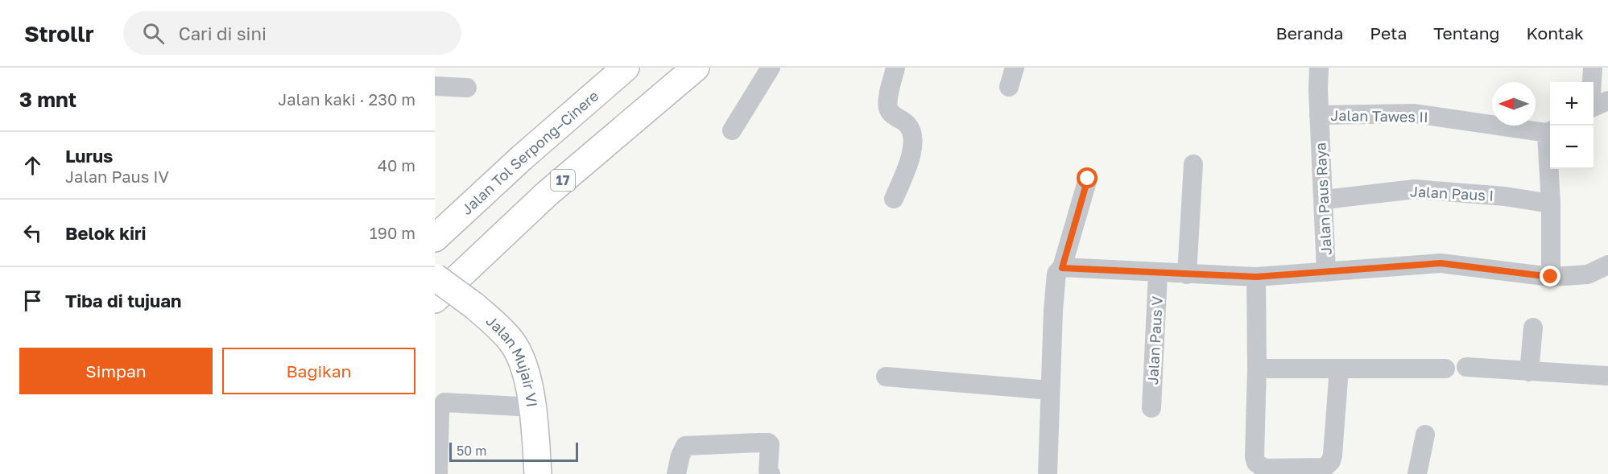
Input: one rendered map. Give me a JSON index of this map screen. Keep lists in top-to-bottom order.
{
  "streets": {
    "main road": ["Jalan Tol Serpong–Cinere", "17", "Jalan Mujair VI"],
    "street": [
      "Jalan Tawes II",
      "Jalan Paus I",
      "Jalan Paus Raya",
      "Jalan Paus V"
    ]
  },
  "crossings": [
    ["Jalan Tawes II", "Jalan Paus Raya"],
    ["Jalan Paus I", "Jalan Paus Raya"]
  ],
  "scale_bar": "50 m",
  "north": "left",
  "page": {
    "header": "Strollr",
    "search": "Cari di sini",
    "nav": [
      "Beranda",
      "Peta",
      "Tentang",
      "Kontak"
    ],
    "heading": ["3 mnt", "Jalan kaki · 230 m"],
    "map_buttons": ["+", "−"],
    "list": [
      ["Lurus", "Jalan Paus IV", "40 m"],
      ["Belok kiri", "190 m"],
      "Tiba di tujuan"
    ],
    "buttons": ["Simpan", "Bagikan"],
    "scale": "50 m"
  }
}
